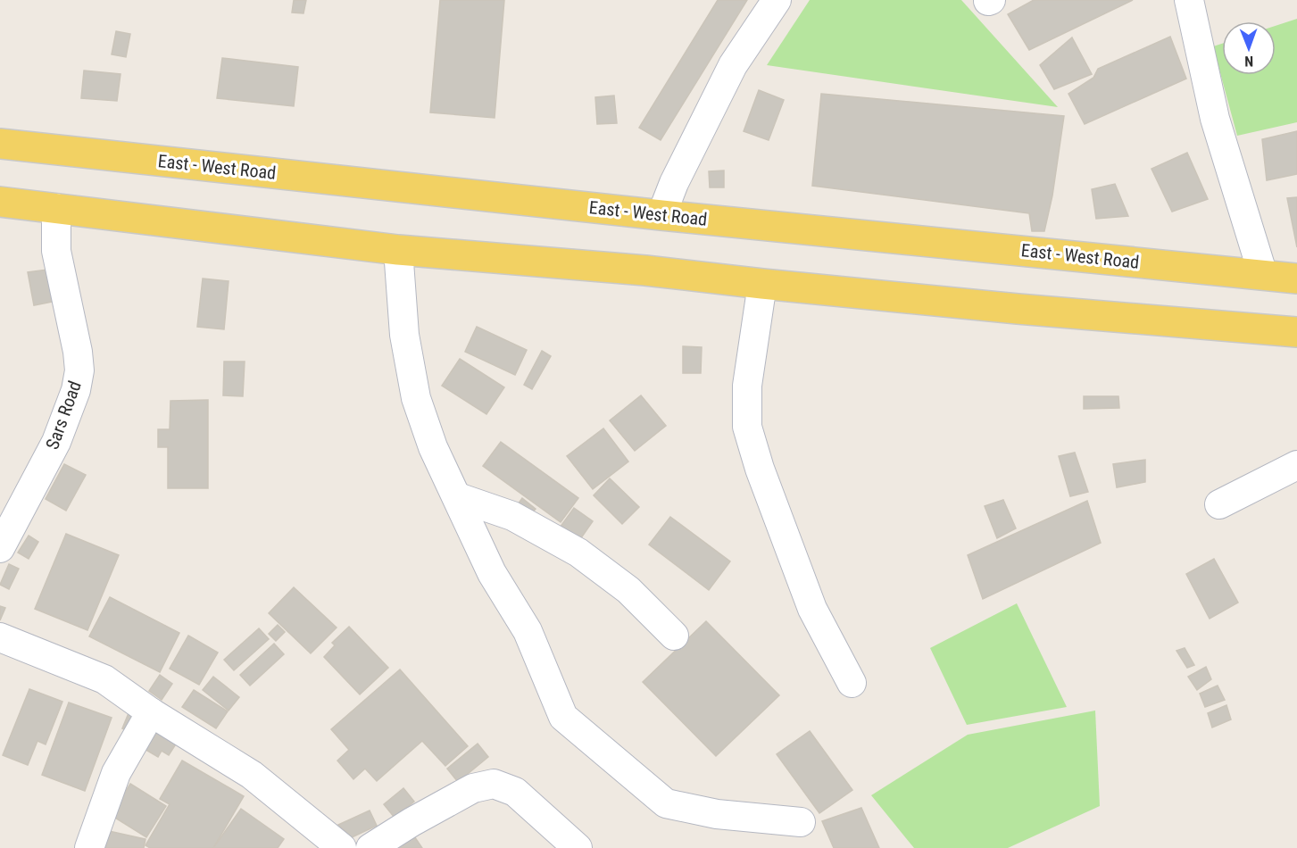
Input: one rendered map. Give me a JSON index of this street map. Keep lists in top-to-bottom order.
{
  "streets": {
    "main road": ["East - West Road"],
    "street": ["Sars Road"]
  },
  "north": "bottom"
}
